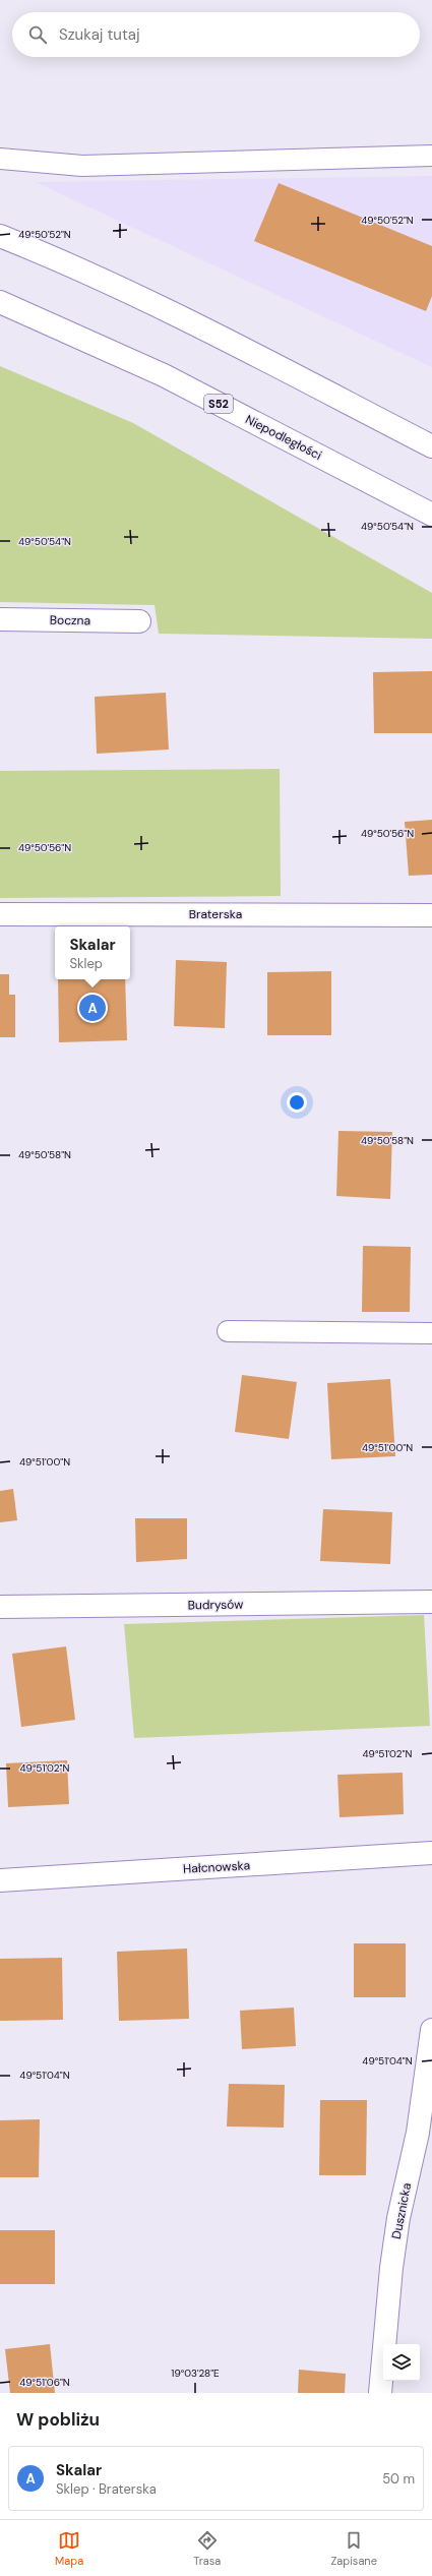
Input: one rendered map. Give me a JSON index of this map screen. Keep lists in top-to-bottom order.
{
  "streets": {
    "main road": [
      "S52",
      "Niepodległości",
      "Boczna",
      "Braterska",
      "Budrysów",
      "Hałcnowska",
      "Dusznicka"
    ]
  },
  "page": {
    "search": "Szukaj tutaj",
    "popup": ["Skalar", "Sklep"],
    "pins": "A",
    "heading": "W pobliżu",
    "list": [
      {
        "mark": "A",
        "name": "Skalar",
        "note": "Sklep · Braterska",
        "value": "50 m"
      }
    ],
    "nav": ["Mapa", "Trasa", "Zapisane"]
  },
  "coordinates": [
    "49°50'52\"N",
    "49°50'54\"N",
    "49°50'56\"N",
    "49°50'58\"N",
    "49°51'00\"N",
    "49°51'02\"N",
    "49°51'04\"N",
    "19°03'28\"E",
    "49°51'06\"N"
  ]
}
